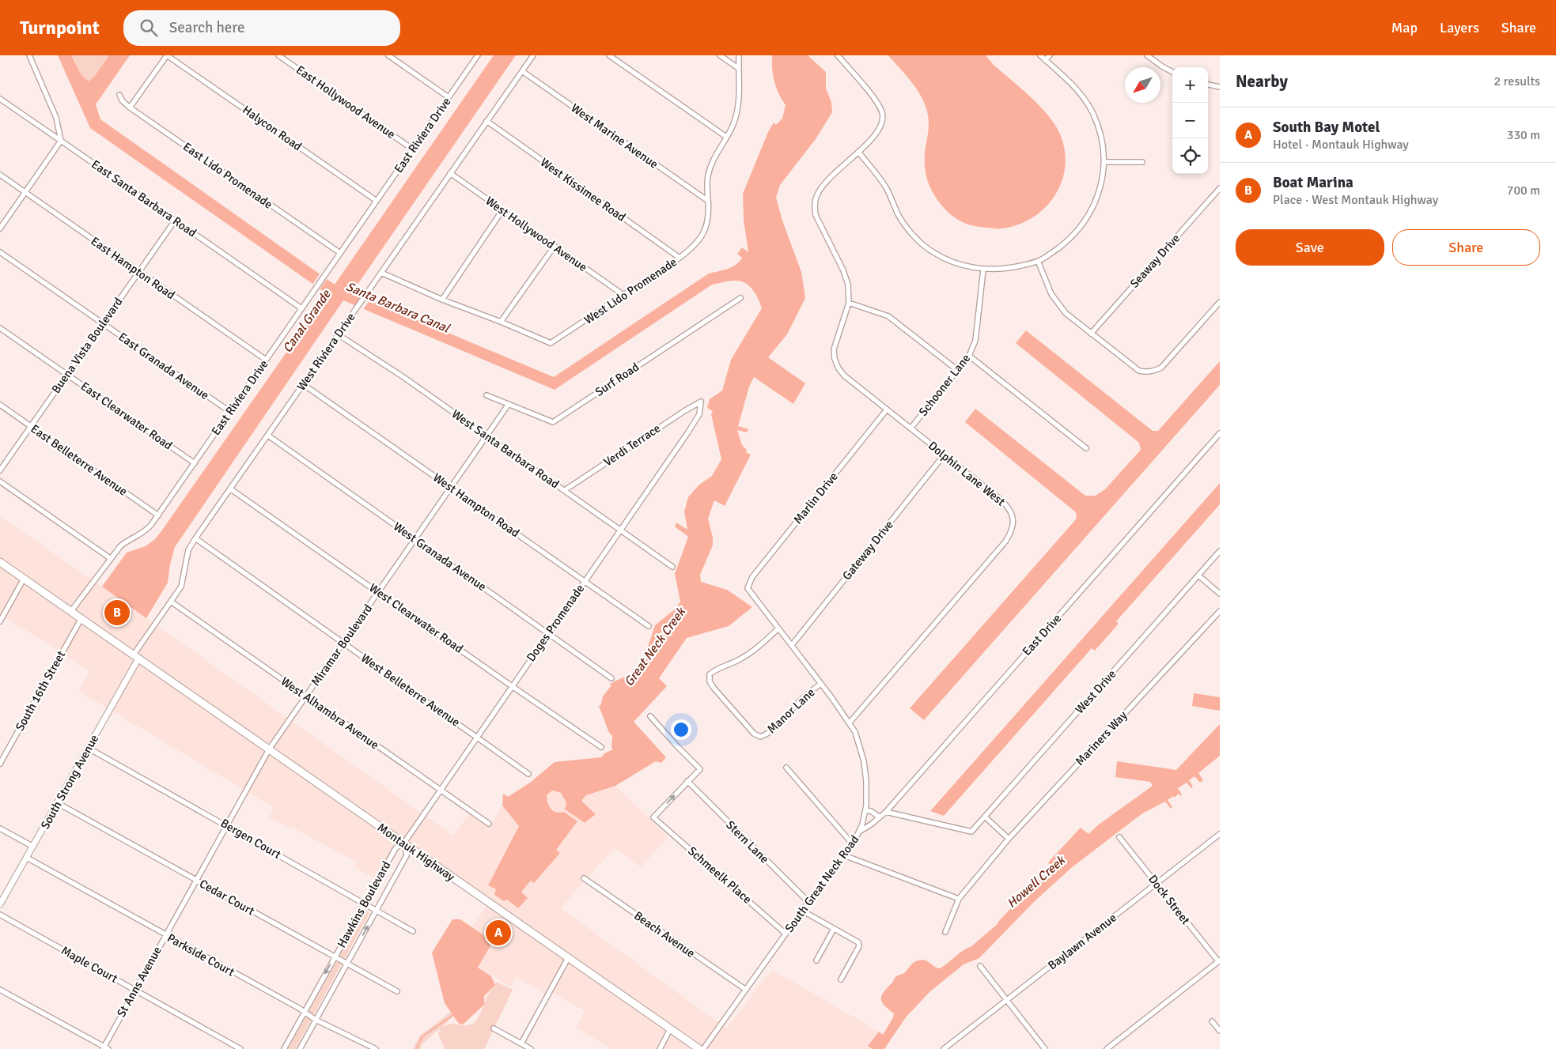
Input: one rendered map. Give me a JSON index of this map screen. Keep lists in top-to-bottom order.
{
  "streets": {
    "main road": ["Montauk Highway"],
    "street": [
      "East Hollywood Avenue",
      "Halycon Road",
      "East Riviera Drive",
      "West Marine Avenue",
      "East Lido Promenade",
      "West Kissimee Road",
      "East Santa Barbara Road",
      "West Hollywood Avenue",
      "Seaway Drive",
      "East Hampton Road",
      "West Lido Promenade",
      "Buena Vista Boulevard",
      "West Riviera Drive",
      "East Granada Avenue",
      "Surf Road",
      "Schooner Lane",
      "East Clearwater Road",
      "Verdi Terrace",
      "West Santa Barbara Road",
      "East Belleterre Avenue",
      "Dolphin Lane West",
      "Marlin Drive",
      "West Hampton Road",
      "Gateway Drive",
      "West Granada Avenue",
      "West Clearwater Road",
      "Doges Promenade",
      "East Drive",
      "Miramar Boulevard",
      "West Belleterre Avenue",
      "South 16th Street",
      "West Drive",
      "Manor Lane",
      "West Alhambra Avenue",
      "Mariners Way",
      "South Strong Avenue",
      "Bergen Court",
      "Stern Lane",
      "Schmeelk Place",
      "South Great Neck Road",
      "Cedar Court",
      "Dock Street",
      "Hawkins Boulevard",
      "Beach Avenue",
      "Baylawn Avenue",
      "Parkside Court",
      "Maple Court",
      "St Anns Avenue"
    ]
  },
  "crossings": [
    ["East Hollywood Avenue", "East Riviera Drive"],
    ["Halycon Road", "East Riviera Drive"],
    ["East Riviera Drive", "East Lido Promenade"],
    ["East Riviera Drive", "East Santa Barbara Road"],
    ["East Riviera Drive", "East Hampton Road"],
    ["East Riviera Drive", "East Granada Avenue"],
    ["East Riviera Drive", "East Clearwater Road"],
    ["East Riviera Drive", "East Belleterre Avenue"],
    ["East Riviera Drive", "Montauk Highway"],
    ["West Marine Avenue", "West Lido Promenade"],
    ["West Marine Avenue", "West Riviera Drive"],
    ["West Kissimee Road", "West Lido Promenade"],
    ["West Kissimee Road", "West Riviera Drive"],
    ["East Santa Barbara Road", "Buena Vista Boulevard"],
    ["West Hollywood Avenue", "West Lido Promenade"],
    ["West Hollywood Avenue", "West Riviera Drive"],
    ["East Hampton Road", "Buena Vista Boulevard"],
    ["West Lido Promenade", "West Riviera Drive"],
    ["Buena Vista Boulevard", "East Granada Avenue"],
    ["Buena Vista Boulevard", "East Clearwater Road"],
    ["Buena Vista Boulevard", "East Belleterre Avenue"],
    ["West Riviera Drive", "West Santa Barbara Road"],
    ["West Riviera Drive", "West Hampton Road"],
    ["West Riviera Drive", "West Granada Avenue"],
    ["West Riviera Drive", "West Clearwater Road"],
    ["West Riviera Drive", "West Belleterre Avenue"],
    ["West Riviera Drive", "West Alhambra Avenue"],
    ["West Riviera Drive", "South Strong Avenue"],
    ["West Riviera Drive", "Montauk Highway"],
    ["Surf Road", "Miramar Boulevard"],
    ["Schooner Lane", "Dolphin Lane West"],
    ["Verdi Terrace", "West Santa Barbara Road"],
    ["Verdi Terrace", "Doges Promenade"],
    ["West Santa Barbara Road", "Doges Promenade"],
    ["West Santa Barbara Road", "Miramar Boulevard"],
    ["Dolphin Lane West", "Marlin Drive"],
    ["Dolphin Lane West", "Gateway Drive"],
    ["Dolphin Lane West", "South Great Neck Road"],
    ["Marlin Drive", "South Great Neck Road"],
    ["West Hampton Road", "Doges Promenade"],
    ["West Hampton Road", "Miramar Boulevard"],
    ["Gateway Drive", "South Great Neck Road"],
    ["West Granada Avenue", "Doges Promenade"],
    ["West Granada Avenue", "Miramar Boulevard"],
    ["West Clearwater Road", "Doges Promenade"],
    ["West Clearwater Road", "Miramar Boulevard"],
    ["Doges Promenade", "West Belleterre Avenue"],
    ["Doges Promenade", "West Alhambra Avenue"],
    ["Doges Promenade", "Montauk Highway"],
    ["Doges Promenade", "Hawkins Boulevard"],
    ["East Drive", "West Drive"],
    ["East Drive", "South Great Neck Road"],
    ["Miramar Boulevard", "West Belleterre Avenue"],
    ["Miramar Boulevard", "West Alhambra Avenue"],
    ["Miramar Boulevard", "Montauk Highway"],
    ["Miramar Boulevard", "St Anns Avenue"],
    ["South 16th Street", "Montauk Highway"],
    ["Manor Lane", "South Great Neck Road"],
    ["South Strong Avenue", "Bergen Court"],
    ["South Strong Avenue", "Montauk Highway"],
    ["South Strong Avenue", "Cedar Court"],
    ["South Strong Avenue", "Parkside Court"],
    ["Bergen Court", "Hawkins Boulevard"],
    ["Bergen Court", "St Anns Avenue"],
    ["Stern Lane", "Schmeelk Place"],
    ["Stern Lane", "South Great Neck Road"],
    ["Montauk Highway", "Hawkins Boulevard"],
    ["Montauk Highway", "St Anns Avenue"],
    ["Schmeelk Place", "South Great Neck Road"],
    ["South Great Neck Road", "Beach Avenue"],
    ["Cedar Court", "Hawkins Boulevard"],
    ["Cedar Court", "St Anns Avenue"],
    ["Dock Street", "Baylawn Avenue"],
    ["Hawkins Boulevard", "Parkside Court"],
    ["Parkside Court", "St Anns Avenue"],
    ["Maple Court", "St Anns Avenue"]
  ],
  "one_way": ["Schmeelk Place"],
  "water": [
    "Santa Barbara Canal",
    "Canal Grande",
    "Great Neck Creek",
    "Howell Creek"
  ],
  "north": "bottom left",
  "page": {
    "header": "Turnpoint",
    "search": "Search here",
    "nav": ["Map", "Layers", "Share"],
    "heading": ["Nearby", "2 results"],
    "map_buttons": ["+", "−"],
    "list": [
      {
        "mark": "A",
        "name": "South Bay Motel",
        "note": "Hotel · Montauk Highway",
        "value": "330 m"
      },
      {
        "mark": "B",
        "name": "Boat Marina",
        "note": "Place · West Montauk Highway",
        "value": "700 m"
      }
    ],
    "buttons": ["Save", "Share"],
    "pins": ["B", "A"]
  }
}
